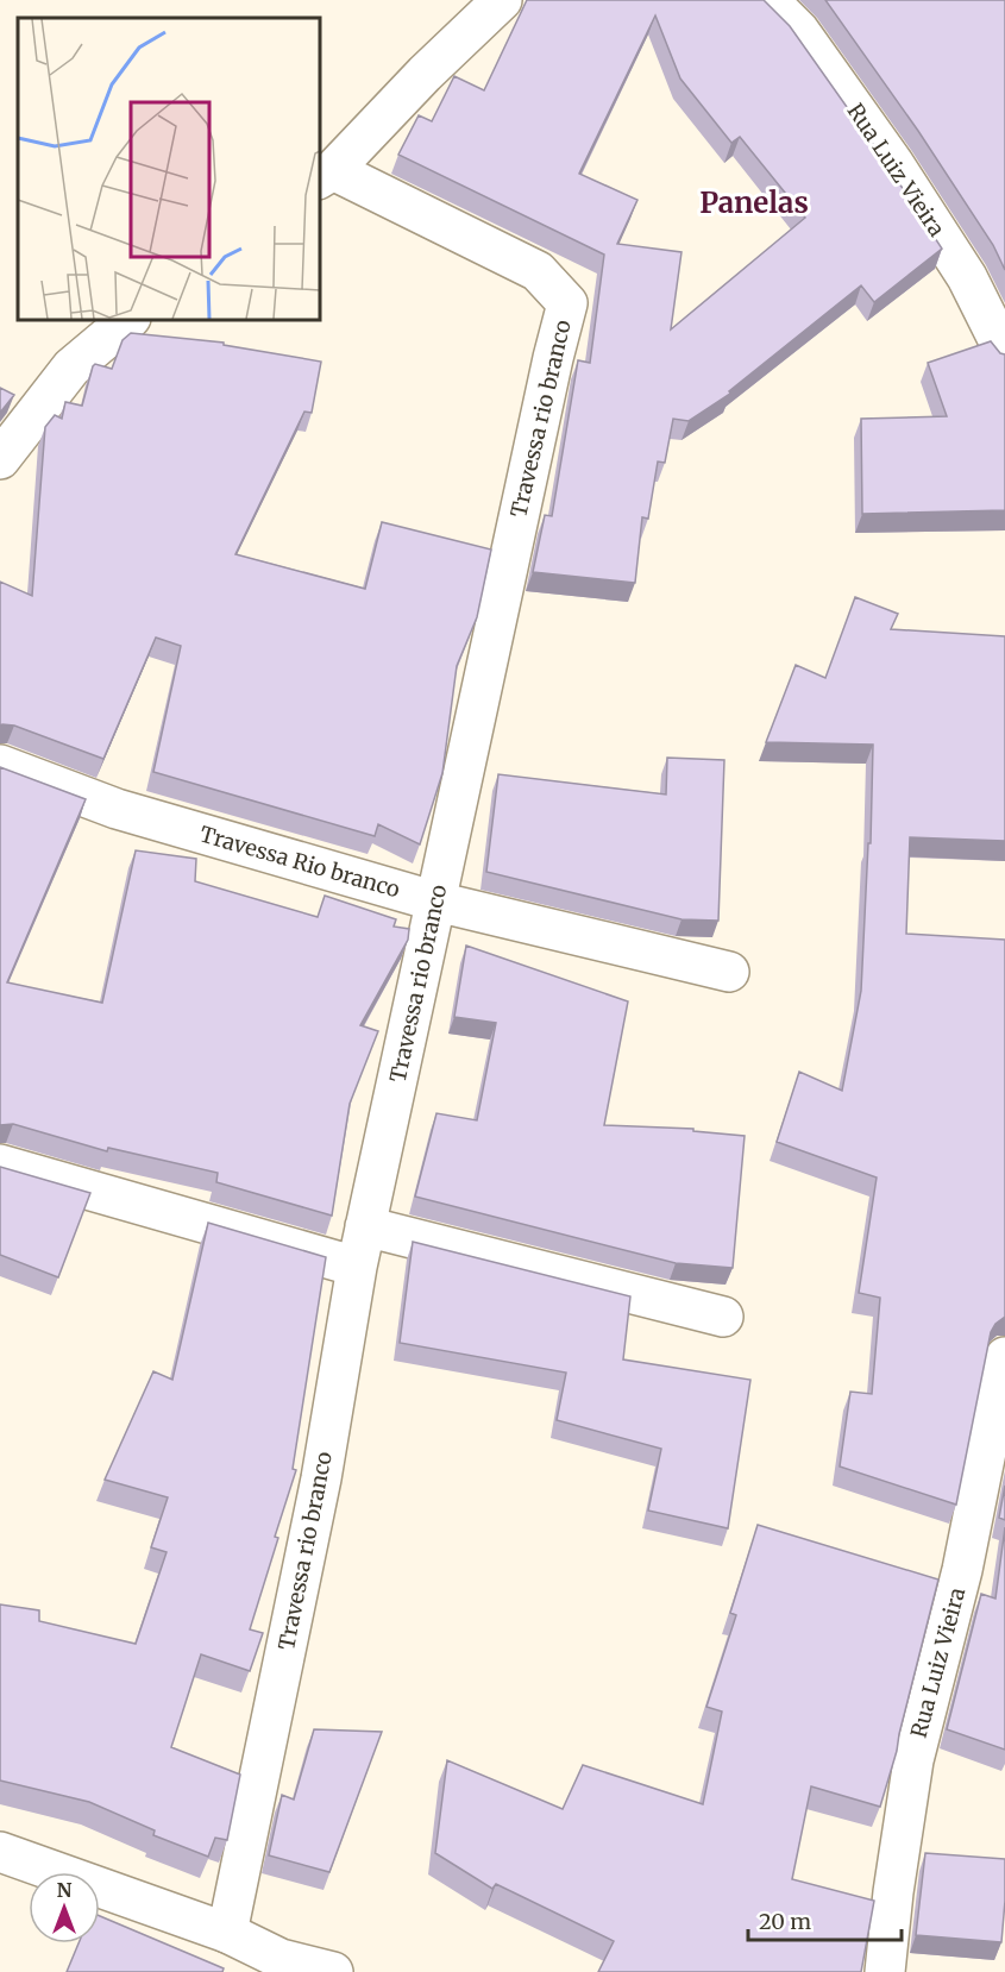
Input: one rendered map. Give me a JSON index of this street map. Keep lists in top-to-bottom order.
{
  "streets": {
    "street": ["Rua Luiz Vieira", "Travessa rio branco", "Travessa Rio branco"]
  },
  "crossings": [
    ["Travessa rio branco", "Travessa Rio branco"]
  ],
  "districts": ["Panelas"],
  "scale_bar": "20 m",
  "north": "top"
}
